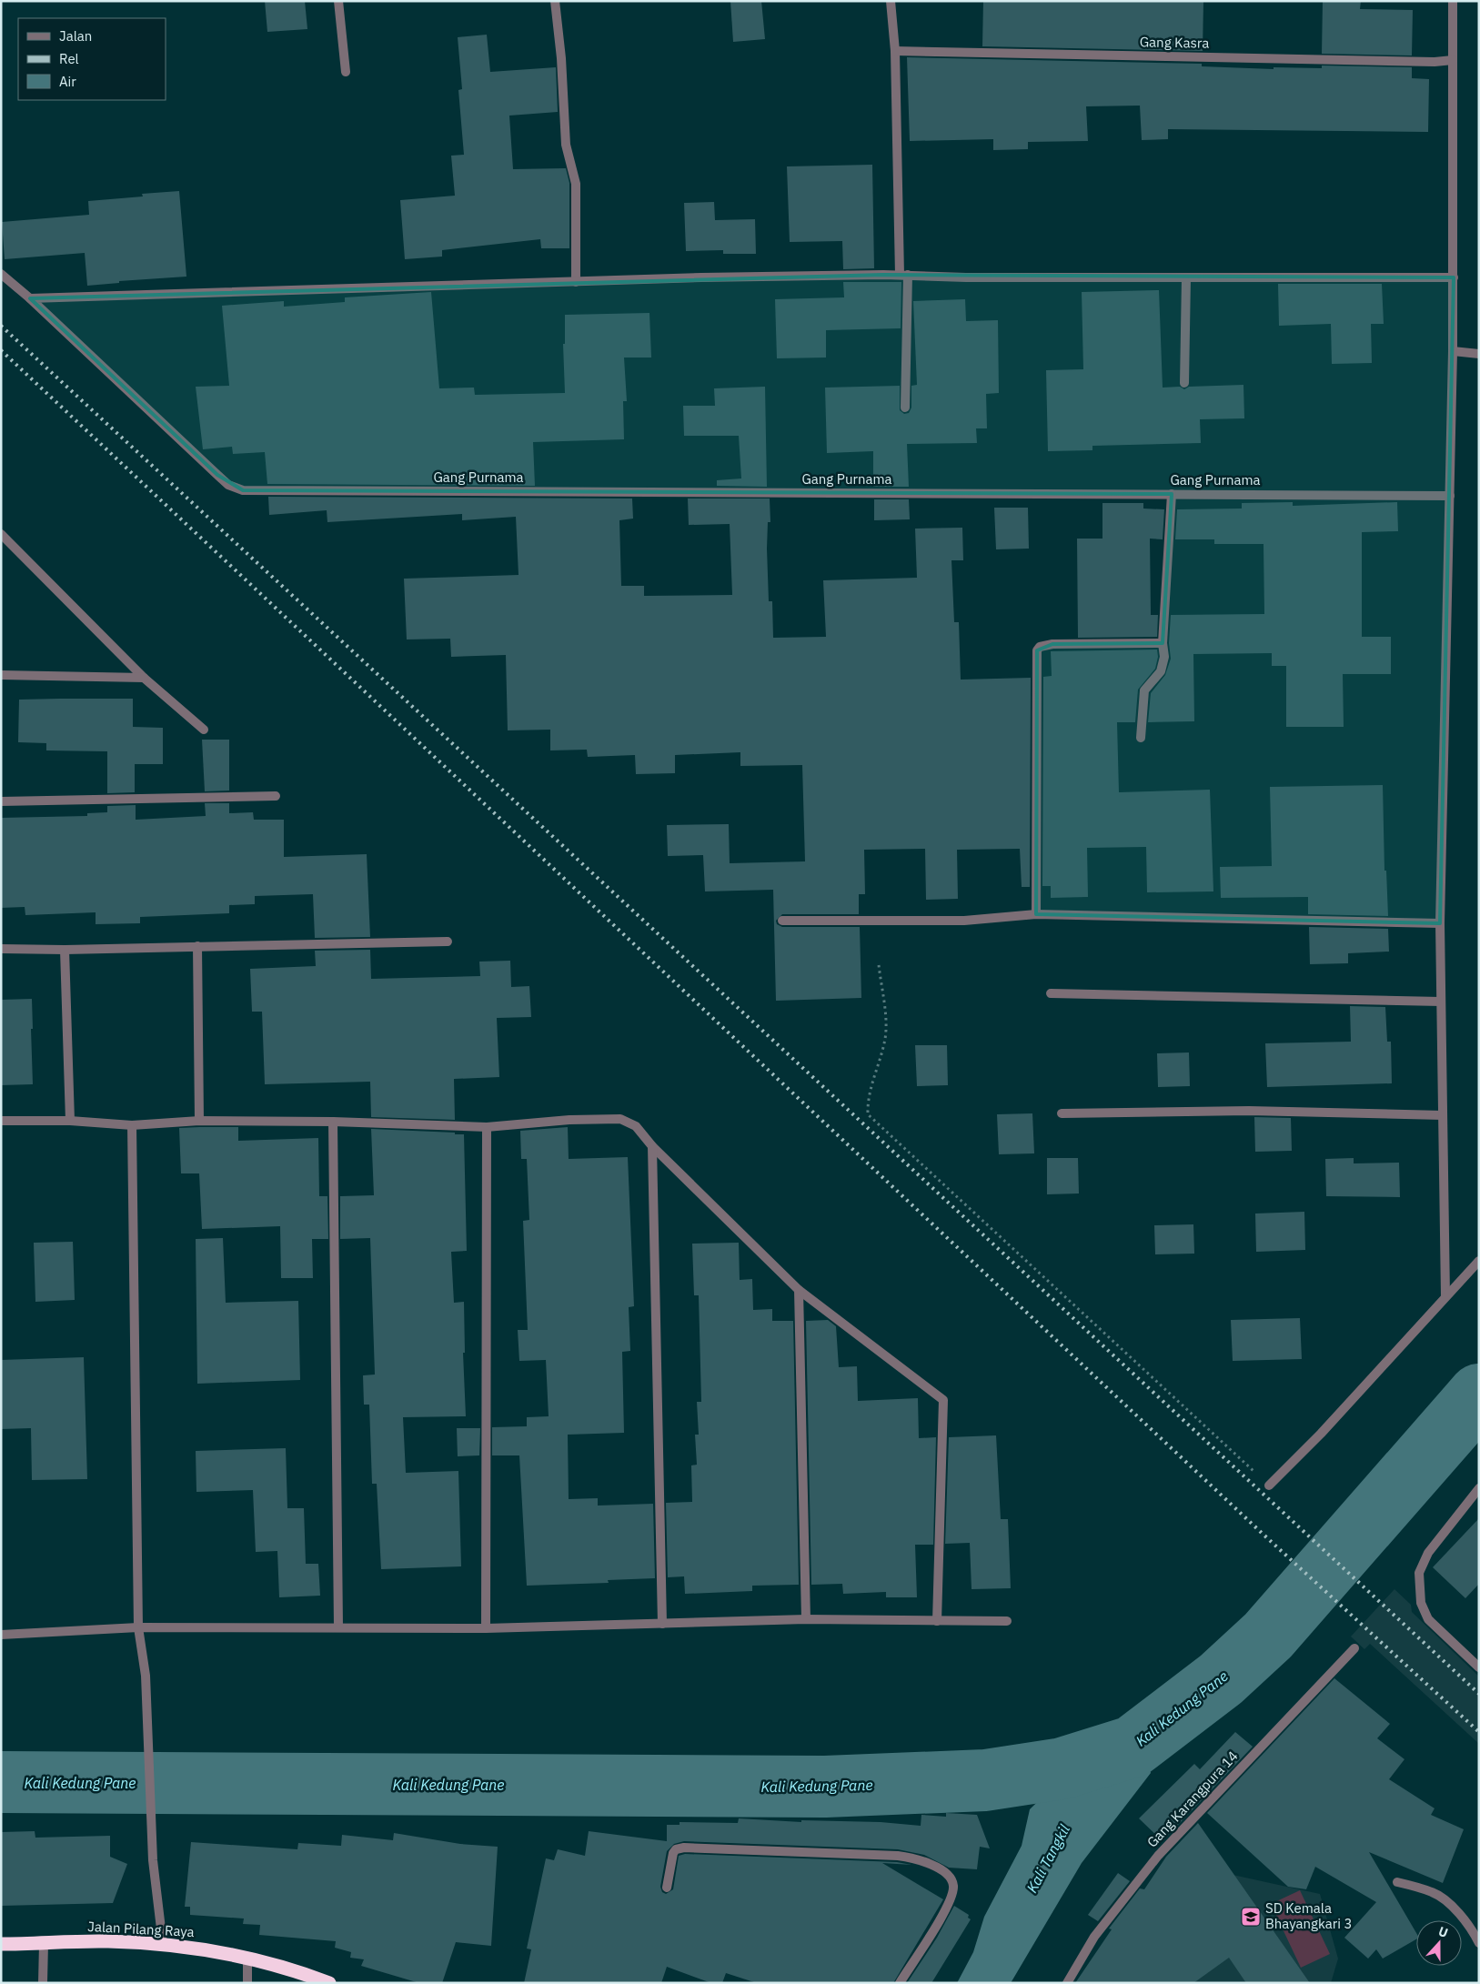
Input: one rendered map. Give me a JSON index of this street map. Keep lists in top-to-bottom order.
{
  "streets": {
    "highway": ["Jalan Pilang Raya"],
    "street": ["Gang Kasra", "Gang Purnama", "Gang Karangpura 14"]
  },
  "water": ["Kali Kedung Pane", "Kali Tangkil"],
  "places": {
    "school or university": ["SD Kemala Bhayangkari 3"]
  },
  "legend": ["Jalan", "Rel", "Air"],
  "north": "top"
}
